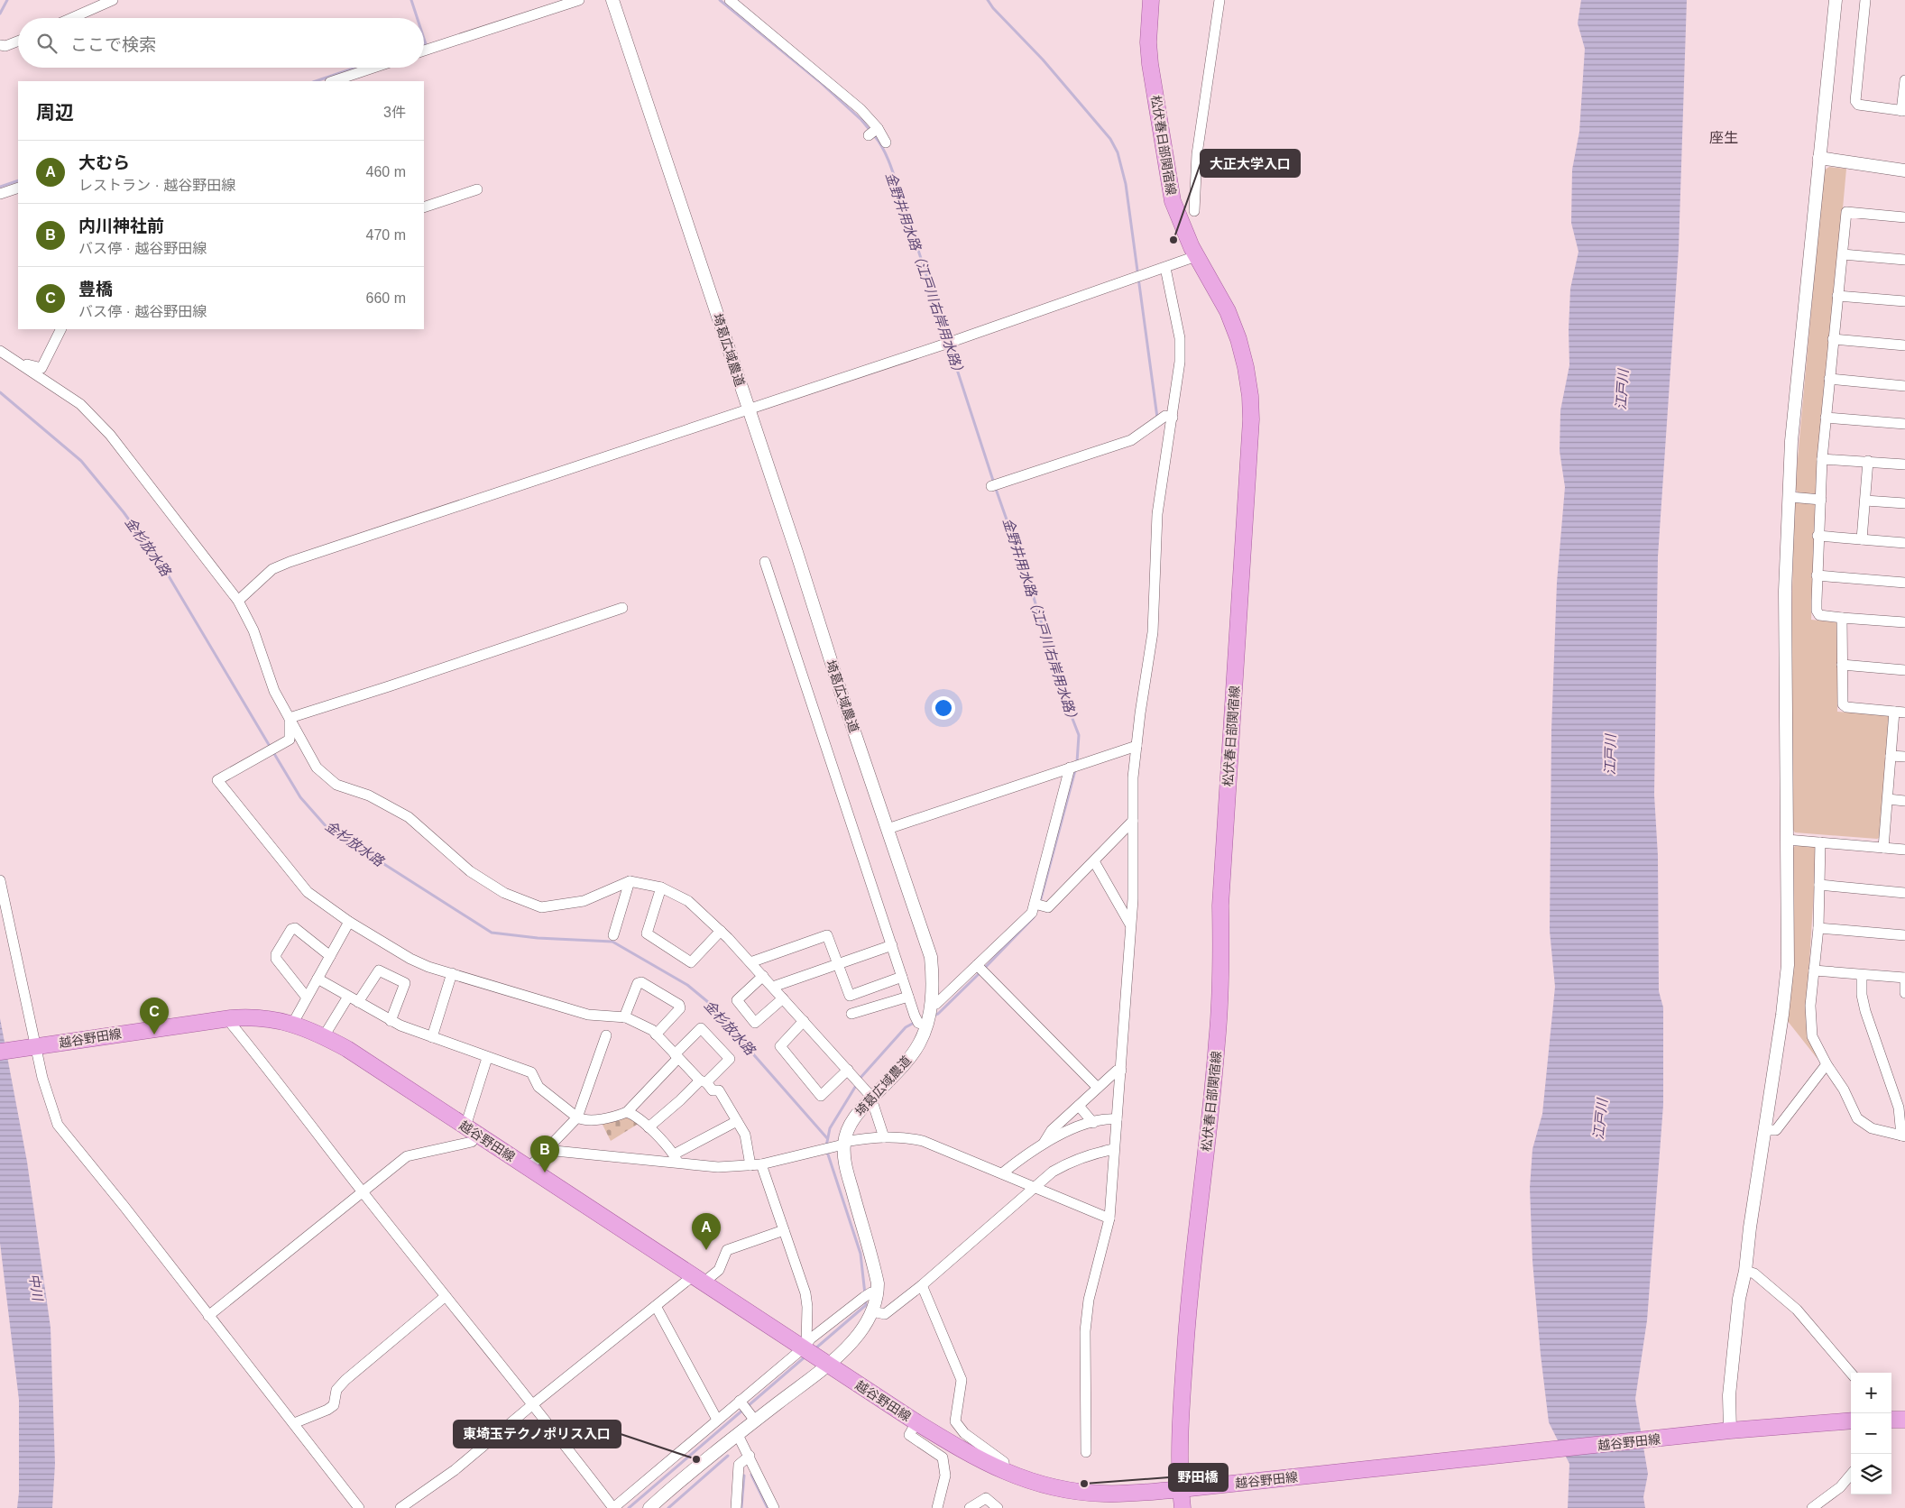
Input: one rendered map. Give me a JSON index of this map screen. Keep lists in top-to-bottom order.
{
  "streets": {
    "main road": ["松伏春日部関宿線", "越谷野田線"],
    "street": ["埼葛広域農道"]
  },
  "crossings": [
    ["松伏春日部関宿線", "越谷野田線"],
    ["埼葛広域農道", "越谷野田線"]
  ],
  "districts": ["座生"],
  "water": [
    "金野井用水路（江戸川右岸用水路）",
    "江戸川",
    "金杉放水路",
    "中川"
  ],
  "places": ["大正大学入口", "東埼玉テクノポリス入口", "野田橋"],
  "page": {
    "search": "ここで検索",
    "heading": ["周辺", "3件"],
    "list": [
      {
        "mark": "A",
        "name": "大むら",
        "note": "レストラン · 越谷野田線",
        "value": "460 m"
      },
      {
        "mark": "B",
        "name": "内川神社前",
        "note": "バス停 · 越谷野田線",
        "value": "470 m"
      },
      {
        "mark": "C",
        "name": "豊橋",
        "note": "バス停 · 越谷野田線",
        "value": "660 m"
      }
    ],
    "pins": ["C", "B", "A"],
    "map_buttons": ["+", "−"]
  }
}
